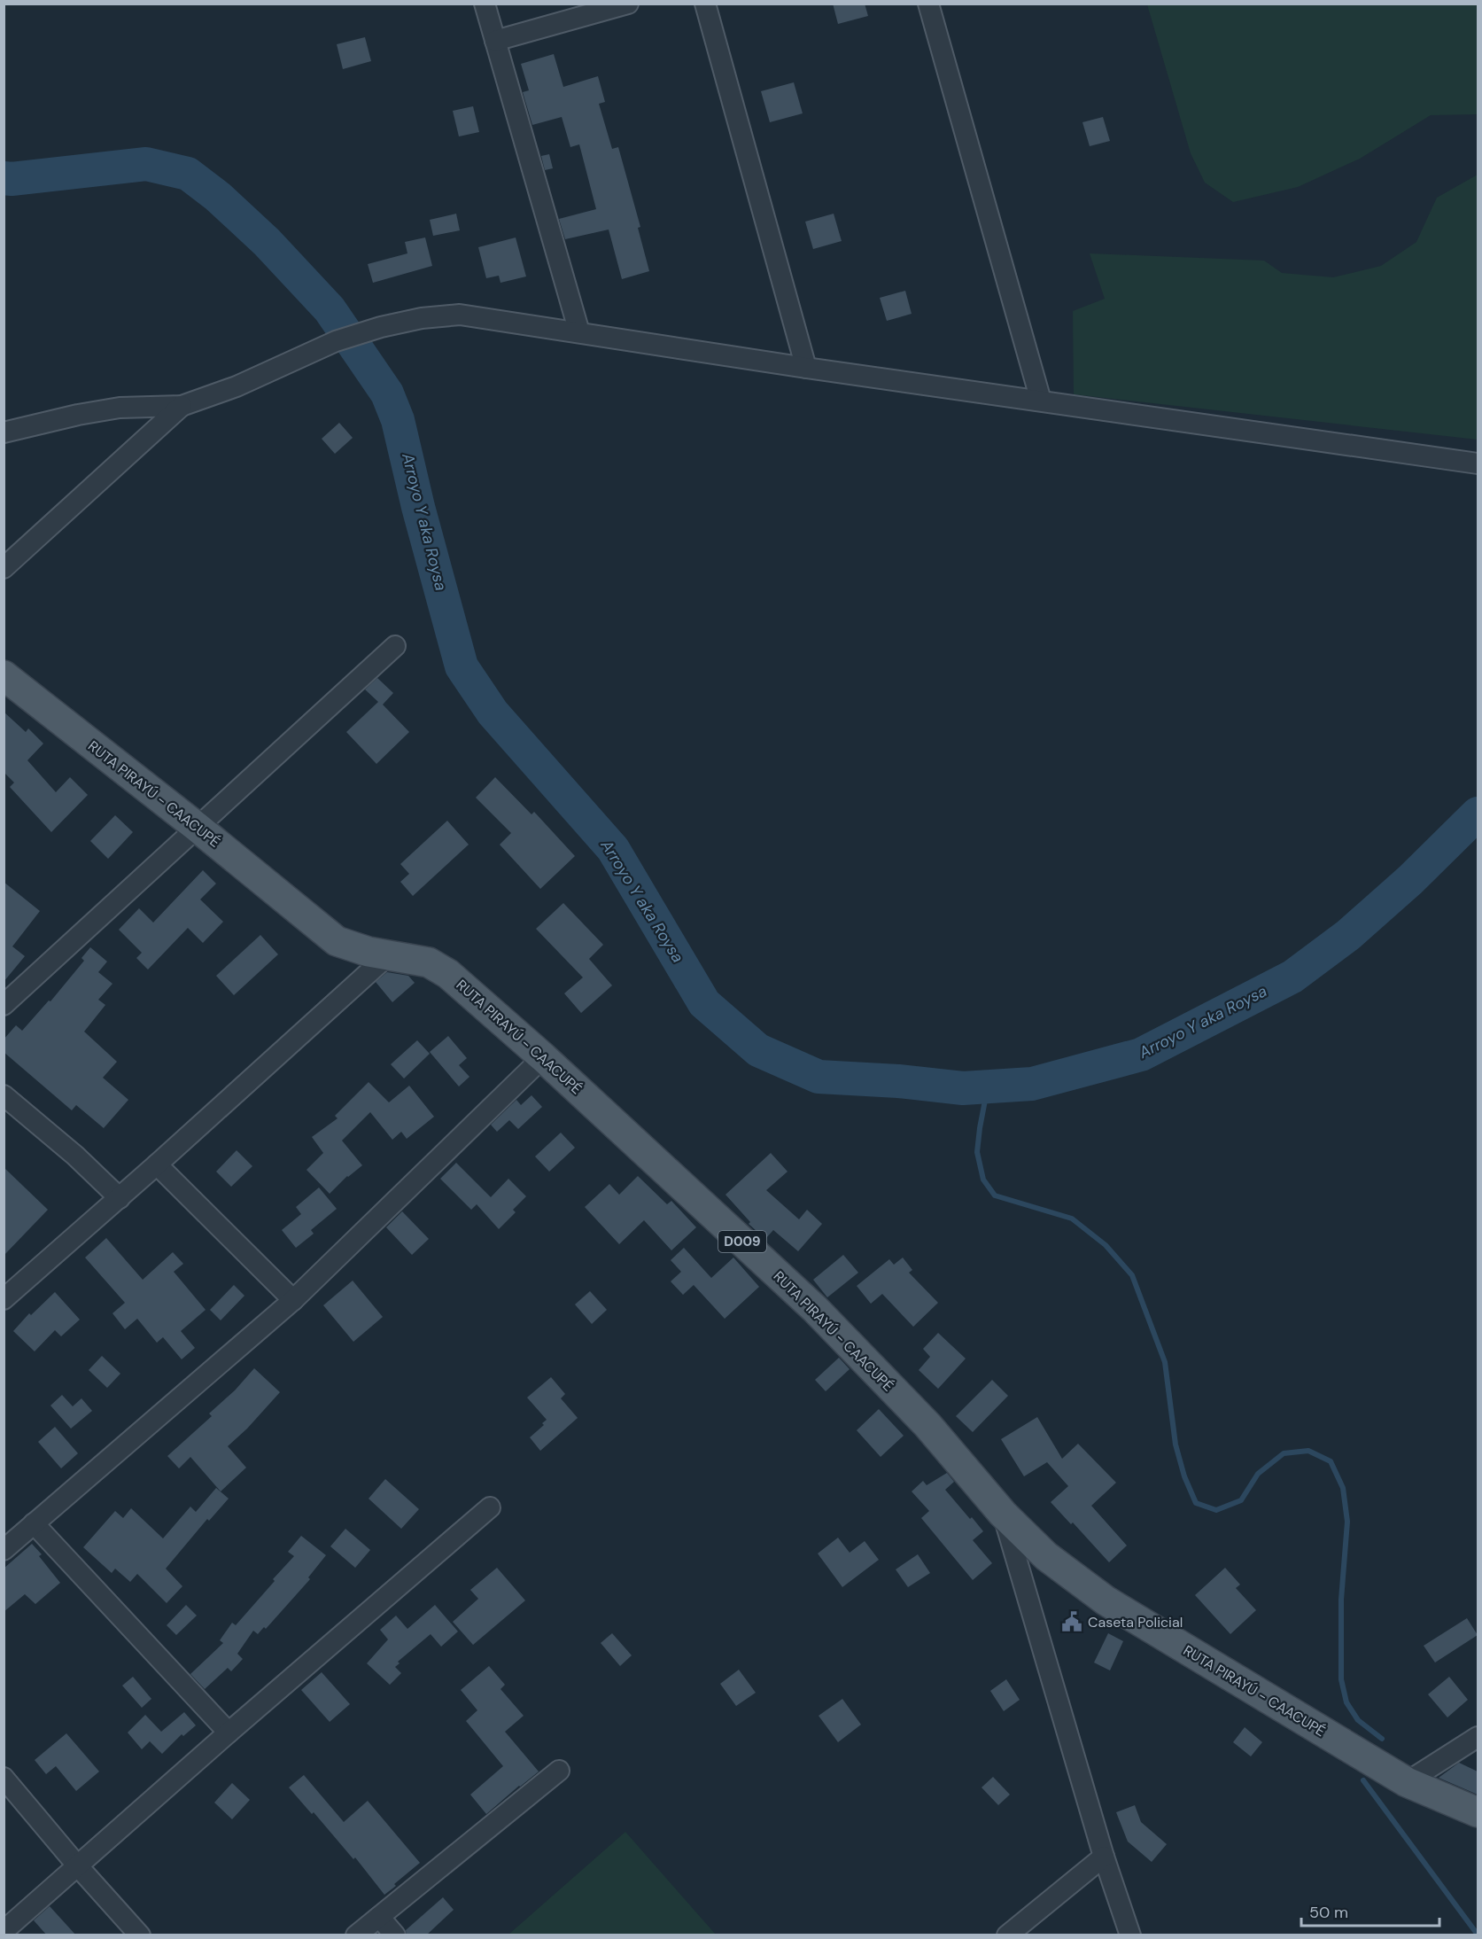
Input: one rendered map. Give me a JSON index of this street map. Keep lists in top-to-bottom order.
{
  "streets": {
    "main road": ["RUTA PIRAYÚ - CAACUPÉ", "D009"]
  },
  "water": ["Arroyo Y aka Roysa"],
  "places": {
    "public building": ["Caseta Policial"]
  },
  "scale_bar": "50 m"
}
